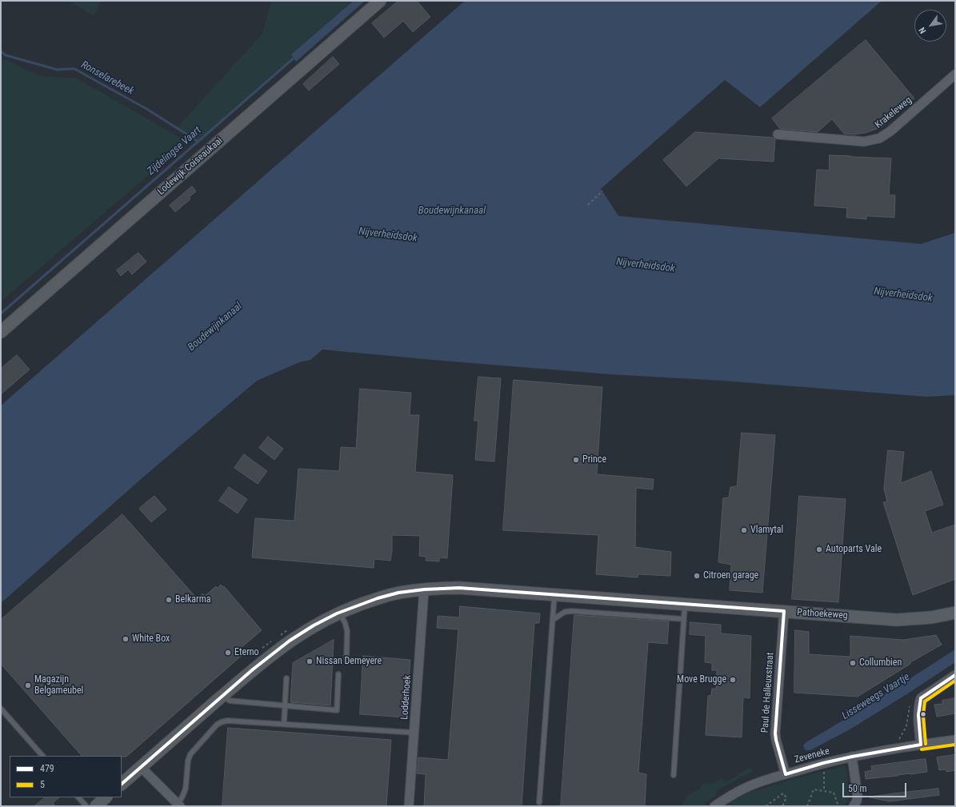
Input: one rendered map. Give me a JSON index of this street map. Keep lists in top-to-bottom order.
{
  "streets": {
    "main road": ["Lodewijk Coiseaukaai", "Pathoekeweg"],
    "street": [
      "Krakeleweg",
      "Paul de Halleuxstraat",
      "Lodderhoek",
      "Zeveneke"
    ]
  },
  "crossings": [
    ["Pathoekeweg", "Paul de Halleuxstraat"],
    ["Pathoekeweg", "Lodderhoek"],
    ["Paul de Halleuxstraat", "Zeveneke"]
  ],
  "water": [
    "Ronselarebeek",
    "Zijdelingse Vaart",
    "Boudewijnkanaal",
    "Nijverheidsdok",
    "Lisseweegs Vaartje"
  ],
  "places": [
    "Prince",
    "Vlamytal",
    "Autoparts Vale",
    "Citroen garage",
    "Belkarma",
    "White Box",
    "Eterno",
    "Nissan Demeyere",
    "Collumbien",
    "Move Brugge",
    "Magazijn Belgameubel"
  ],
  "lines": ["transit line 479", "transit line 5"],
  "legend": ["479", "5"],
  "scale_bar": "50 m",
  "north": "bottom left"
}
